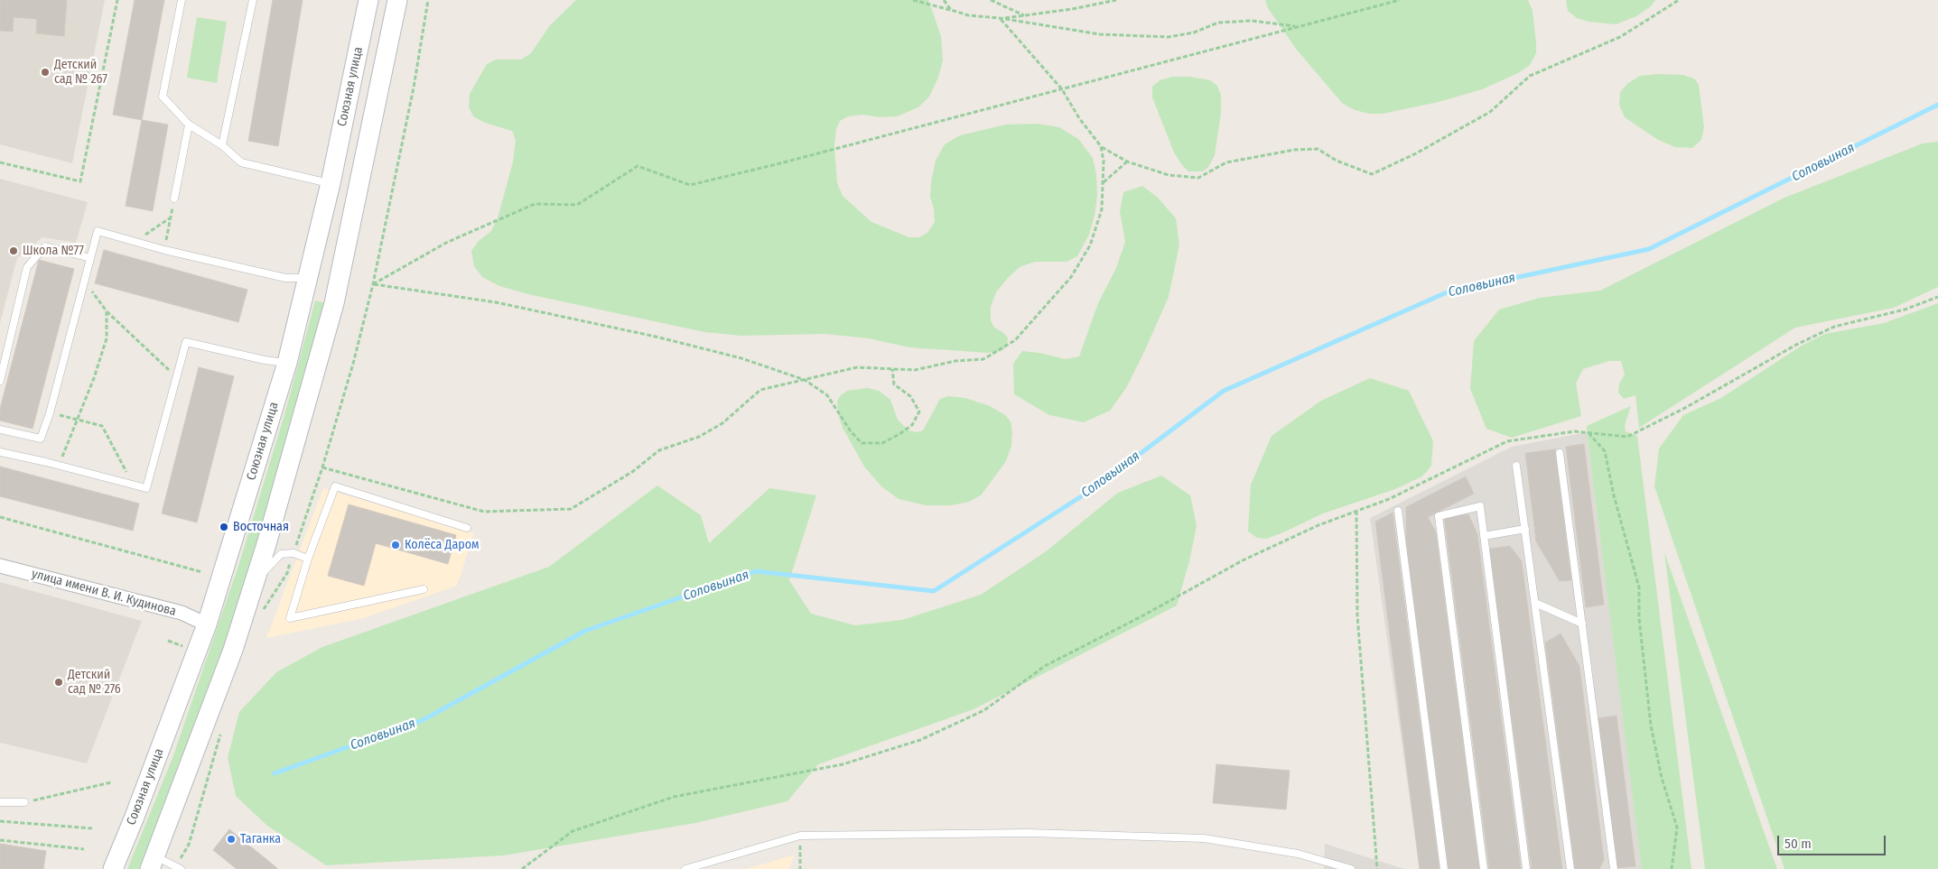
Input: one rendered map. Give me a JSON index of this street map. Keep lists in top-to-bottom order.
{
  "streets": {
    "main road": ["Союзная улица"],
    "street": ["улица имени В. И. Кудинова"]
  },
  "crossings": [
    ["Союзная улица", "улица имени В. И. Кудинова"]
  ],
  "water": ["Соловьиная"],
  "places": [
    "Детский сад № 267",
    "Школа №77",
    "Восточная",
    "Колёса Даром",
    "Детский сад № 276",
    "Таганка"
  ],
  "scale_bar": "50 m"
}
